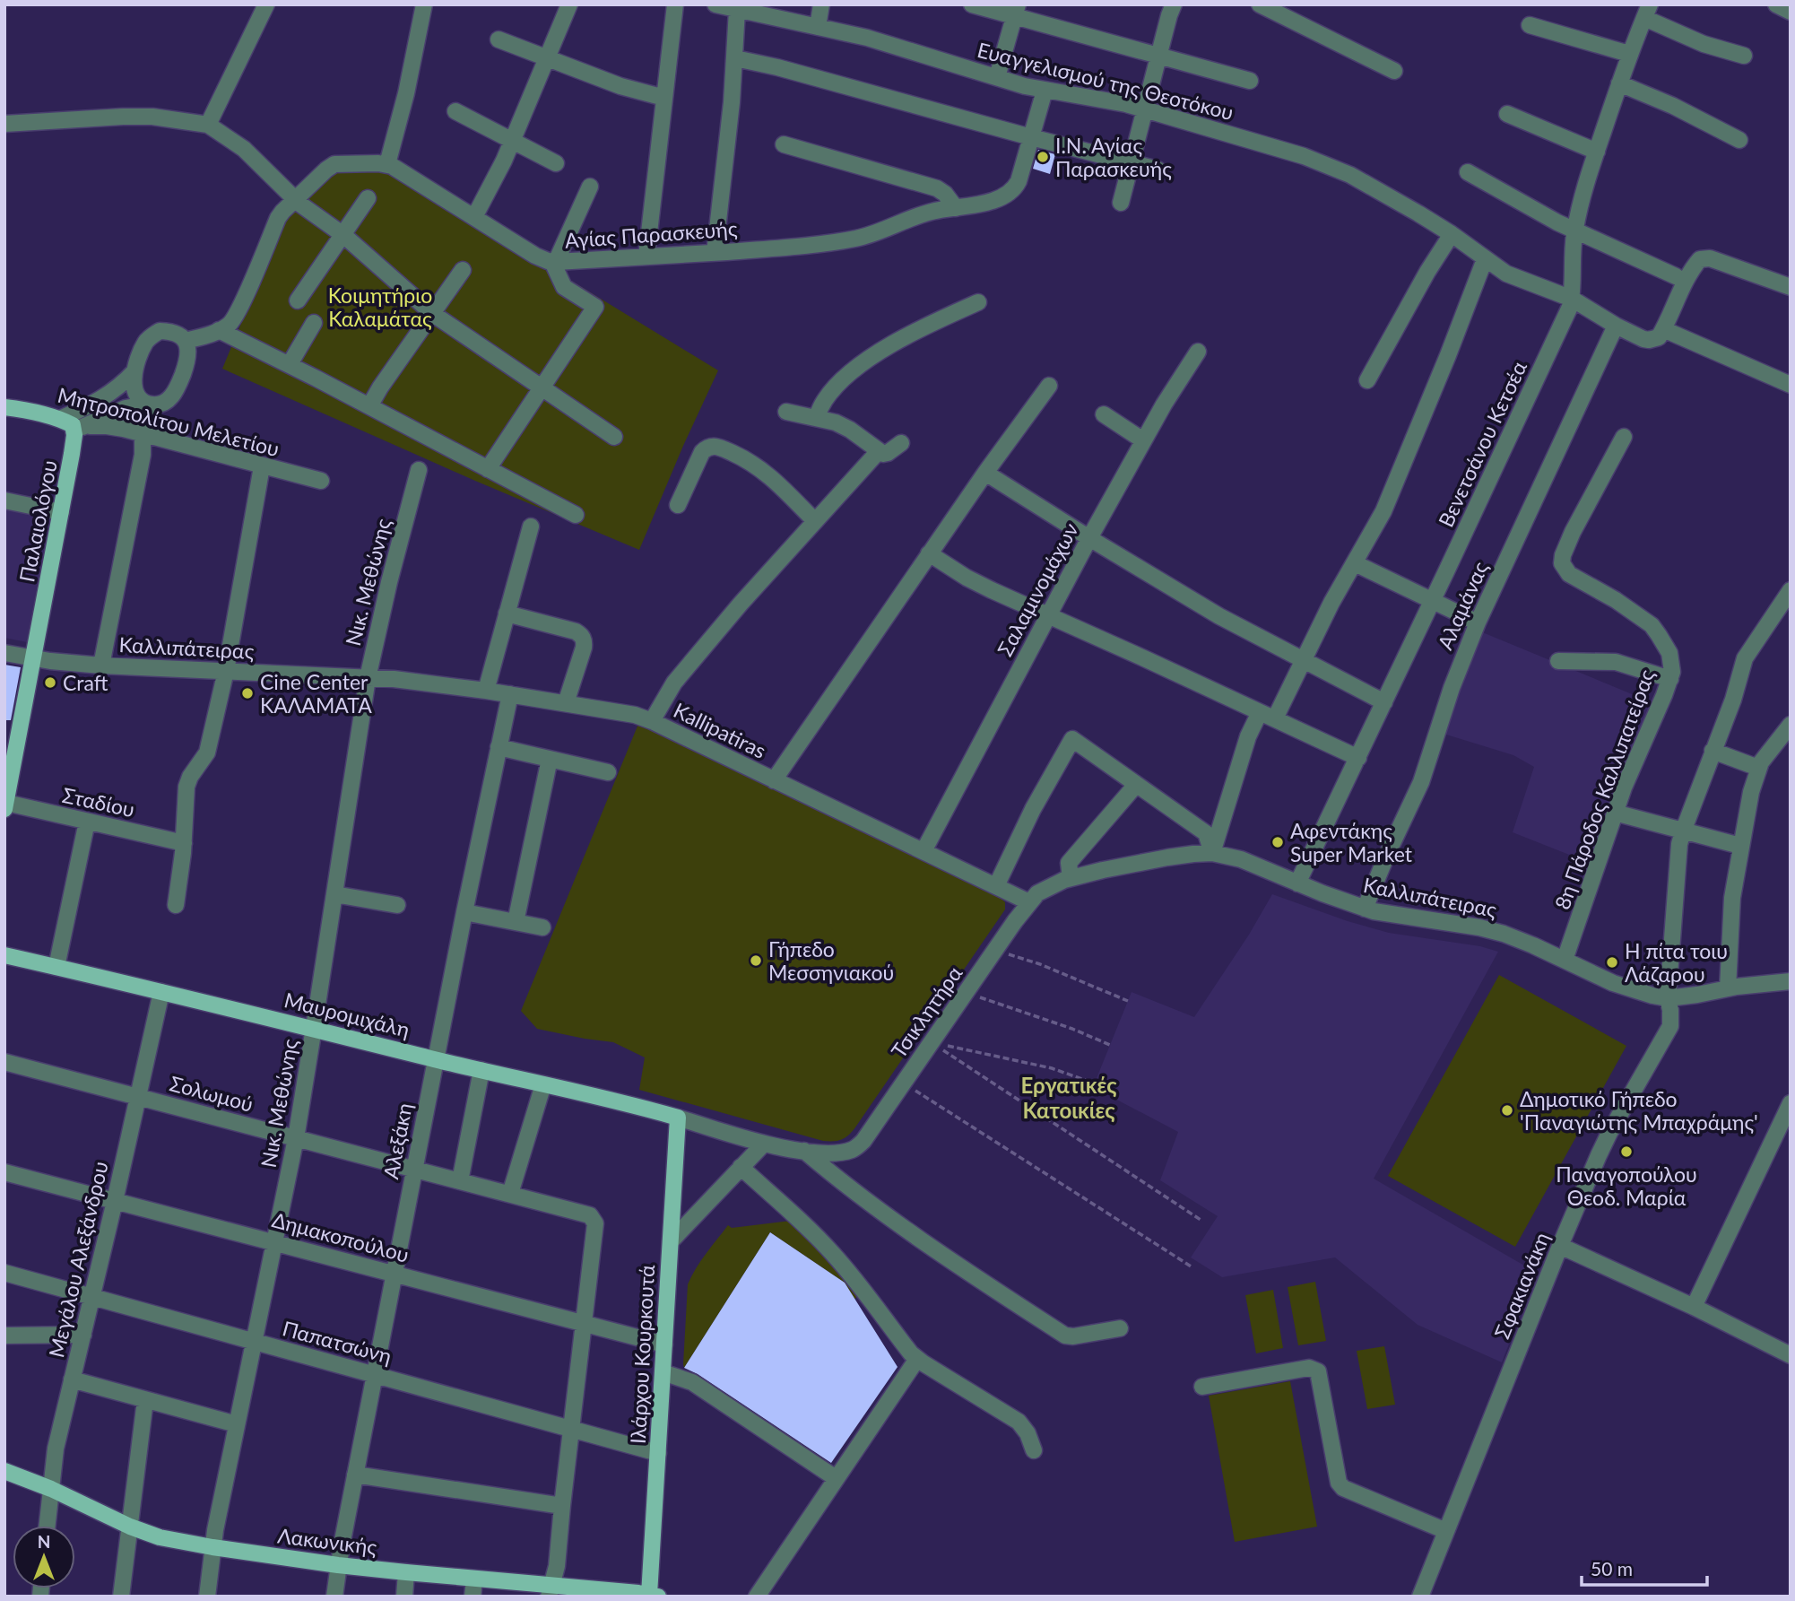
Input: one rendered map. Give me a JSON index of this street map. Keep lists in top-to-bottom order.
{
  "streets": {
    "main road": [
      "Μητροπολίτου Μελετίου",
      "Παλαιολόγου",
      "Μαυρομιχάλη",
      "Ιλάρχου Κουρκουτά",
      "Λακωνικής"
    ],
    "street": [
      "Ευαγγελισμού της Θεοτόκου",
      "Αγίας Παρασκευής",
      "Βενετσάνου Κετσέα",
      "Νικ. Μεθώνης",
      "Σαλαμινομάχων",
      "Αλαμάνας",
      "Καλλιπάτειρας",
      "Kallipatiras",
      "8η Πάροδος Καλλιπατείρας",
      "Σταδίου",
      "Τσικλητήρα",
      "Σολωμού",
      "Αλεξάκη",
      "Δημακοπούλου",
      "Μεγάλου Αλεξάνδρου",
      "Σφακιανάκη",
      "Παπατσώνη"
    ]
  },
  "crossings": [
    ["Ευαγγελισμού της Θεοτόκου", "Αγίας Παρασκευής"],
    ["Ευαγγελισμού της Θεοτόκου", "Βενετσάνου Κετσέα"],
    ["Ευαγγελισμού της Θεοτόκου", "Αλαμάνας"],
    ["Μητροπολίτου Μελετίου", "Παλαιολόγου"],
    ["Βενετσάνου Κετσέα", "Καλλιπάτειρας"],
    ["Παλαιολόγου", "Καλλιπάτειρας"],
    ["Παλαιολόγου", "Σταδίου"],
    ["Νικ. Μεθώνης", "Καλλιπάτειρας"],
    ["Νικ. Μεθώνης", "Kallipatiras"],
    ["Νικ. Μεθώνης", "Μαυρομιχάλη"],
    ["Νικ. Μεθώνης", "Σολωμού"],
    ["Νικ. Μεθώνης", "Δημακοπούλου"],
    ["Νικ. Μεθώνης", "Παπατσώνη"],
    ["Νικ. Μεθώνης", "Λακωνικής"],
    ["Σαλαμινομάχων", "Kallipatiras"],
    ["Αλαμάνας", "Καλλιπάτειρας"],
    ["Καλλιπάτειρας", "Kallipatiras"],
    ["Καλλιπάτειρας", "8η Πάροδος Καλλιπατείρας"],
    ["Καλλιπάτειρας", "Τσικλητήρα"],
    ["Καλλιπάτειρας", "Σφακιανάκη"],
    ["Kallipatiras", "Τσικλητήρα"],
    ["Kallipatiras", "Αλεξάκη"],
    ["Μαυρομιχάλη", "Αλεξάκη"],
    ["Μαυρομιχάλη", "Μεγάλου Αλεξάνδρου"],
    ["Μαυρομιχάλη", "Ιλάρχου Κουρκουτά"],
    ["Σολωμού", "Αλεξάκη"],
    ["Σολωμού", "Δημακοπούλου"],
    ["Σολωμού", "Μεγάλου Αλεξάνδρου"],
    ["Αλεξάκη", "Δημακοπούλου"],
    ["Αλεξάκη", "Παπατσώνη"],
    ["Αλεξάκη", "Λακωνικής"],
    ["Δημακοπούλου", "Μεγάλου Αλεξάνδρου"],
    ["Δημακοπούλου", "Ιλάρχου Κουρκουτά"],
    ["Μεγάλου Αλεξάνδρου", "Παπατσώνη"],
    ["Μεγάλου Αλεξάνδρου", "Λακωνικής"],
    ["Παπατσώνη", "Ιλάρχου Κουρκουτά"],
    ["Ιλάρχου Κουρκουτά", "Λακωνικής"]
  ],
  "districts": ["Εργατικές Κατοικίες"],
  "parks": ["Κοιμητήριο Καλαμάτας"],
  "places": [
    "Ι.Ν. Αγίας Παρασκευής",
    "Craft",
    "Cine Center ΚΑΛΑΜΑΤΑ",
    "Αφεντάκης Super Market",
    "Γήπεδο Μεσσηνιακού",
    "Η πίτα τοιυ Λάζαρου",
    "Δημοτικό Γήπεδο 'Παναγιώτης Μπαχράμης'",
    "Παναγοπούλου Θεοδ. Μαρία"
  ],
  "scale_bar": "50 m",
  "north": "top"
}
